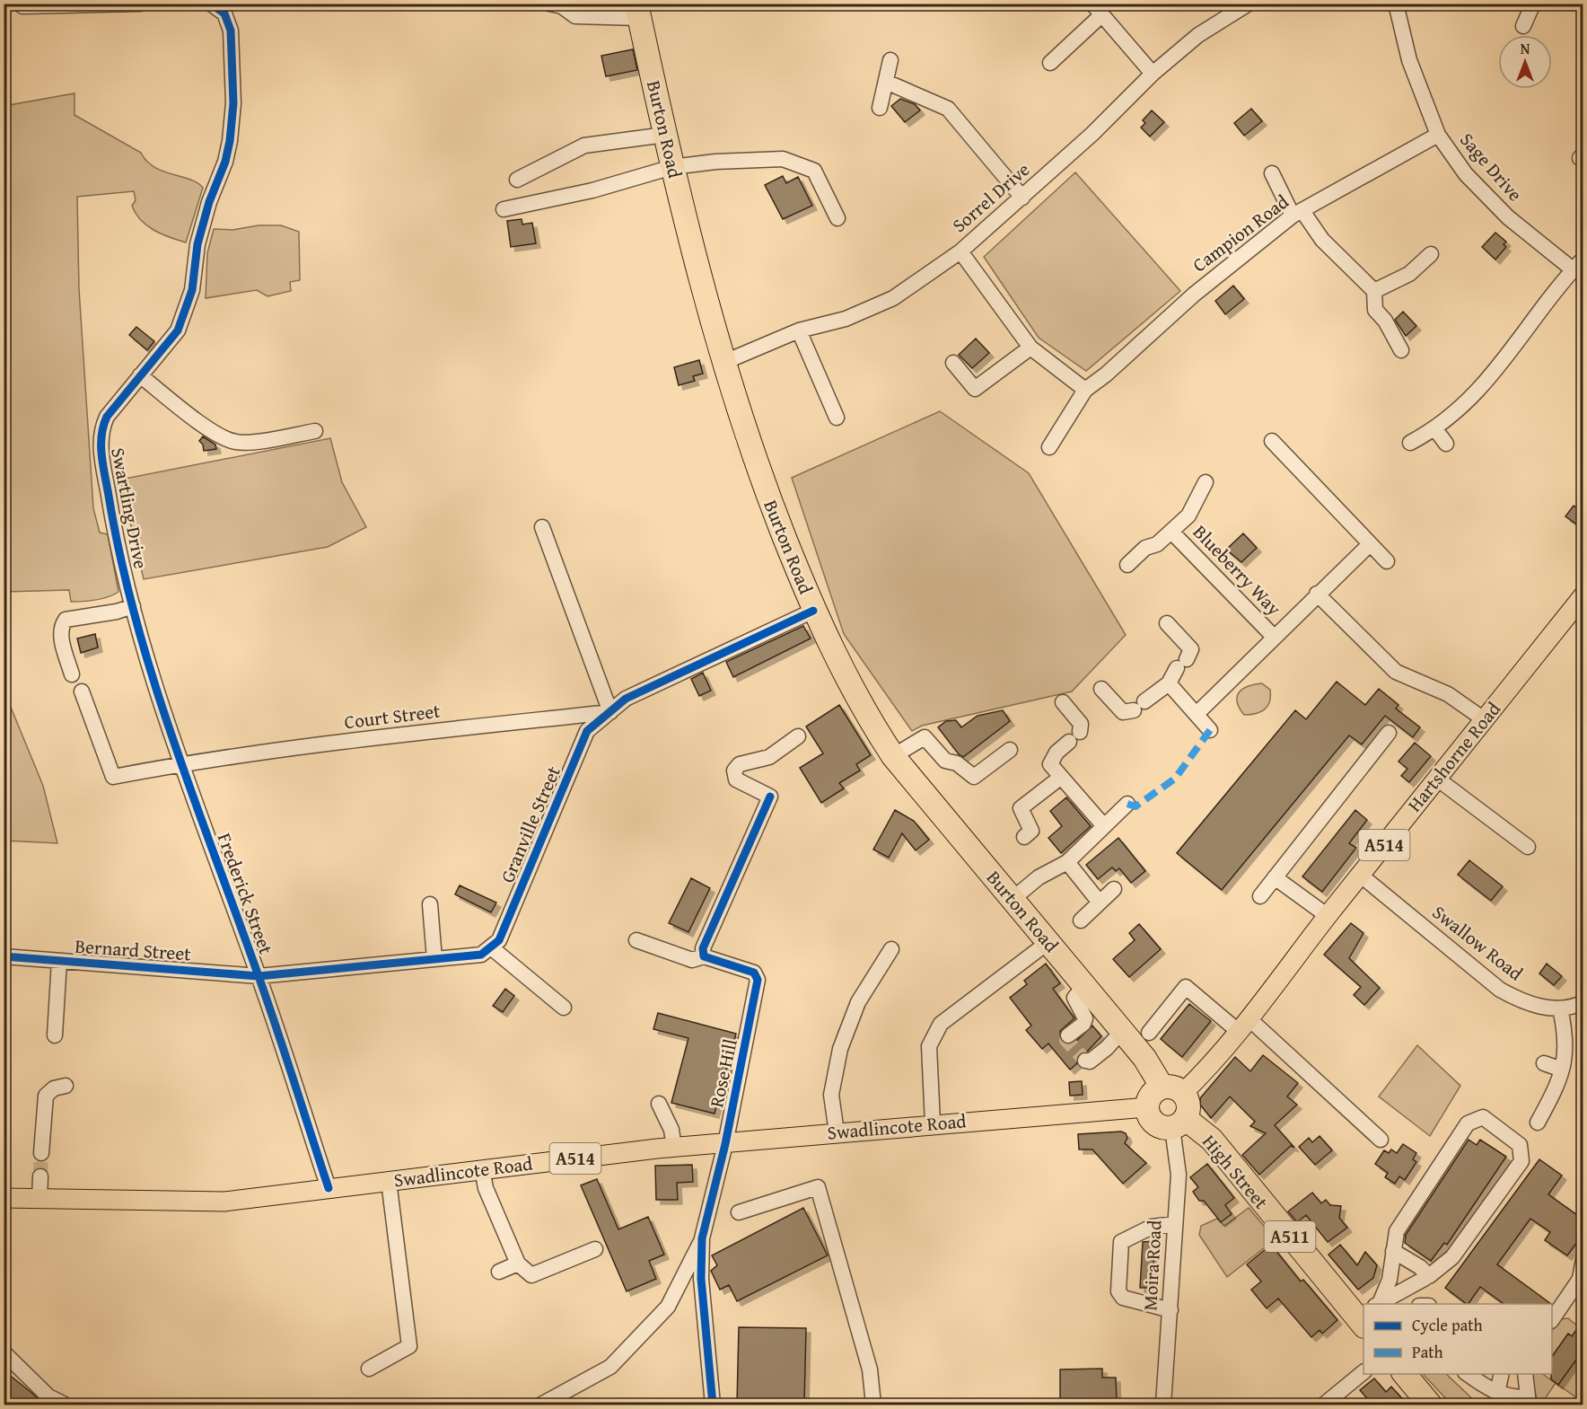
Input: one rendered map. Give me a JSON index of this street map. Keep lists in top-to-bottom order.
{
  "streets": {
    "highway": ["Burton Road", "High Street", "A511"],
    "main road": ["Hartshorne Road", "A514", "Swadlincote Road"],
    "street": [
      "Sage Drive",
      "Sorrel Drive",
      "Campion Road",
      "Swartling Drive",
      "Blueberry Way",
      "Court Street",
      "Granville Street",
      "Frederick Street",
      "Swallow Road",
      "Bernard Street",
      "Rose Hill",
      "Moira Road"
    ]
  },
  "crossings": [
    ["Burton Road", "Sorrel Drive"],
    ["Burton Road", "Hartshorne Road"],
    ["Burton Road", "Granville Street"],
    ["Burton Road", "Swadlincote Road"],
    ["Burton Road", "High Street"],
    ["Burton Road", "Moira Road"],
    ["Sage Drive", "Campion Road"],
    ["Swartling Drive", "Court Street"],
    ["Swartling Drive", "Frederick Street"],
    ["Court Street", "Granville Street"],
    ["Court Street", "Frederick Street"],
    ["Hartshorne Road", "Swallow Road"],
    ["Hartshorne Road", "Swadlincote Road"],
    ["Hartshorne Road", "High Street"],
    ["Hartshorne Road", "Moira Road"],
    ["Frederick Street", "Bernard Street"],
    ["Frederick Street", "Swadlincote Road"],
    ["Rose Hill", "Swadlincote Road"],
    ["Swadlincote Road", "High Street"],
    ["Swadlincote Road", "Moira Road"],
    ["High Street", "Moira Road"]
  ],
  "legend": ["Cycle path", "Path"],
  "north": "top"
}
